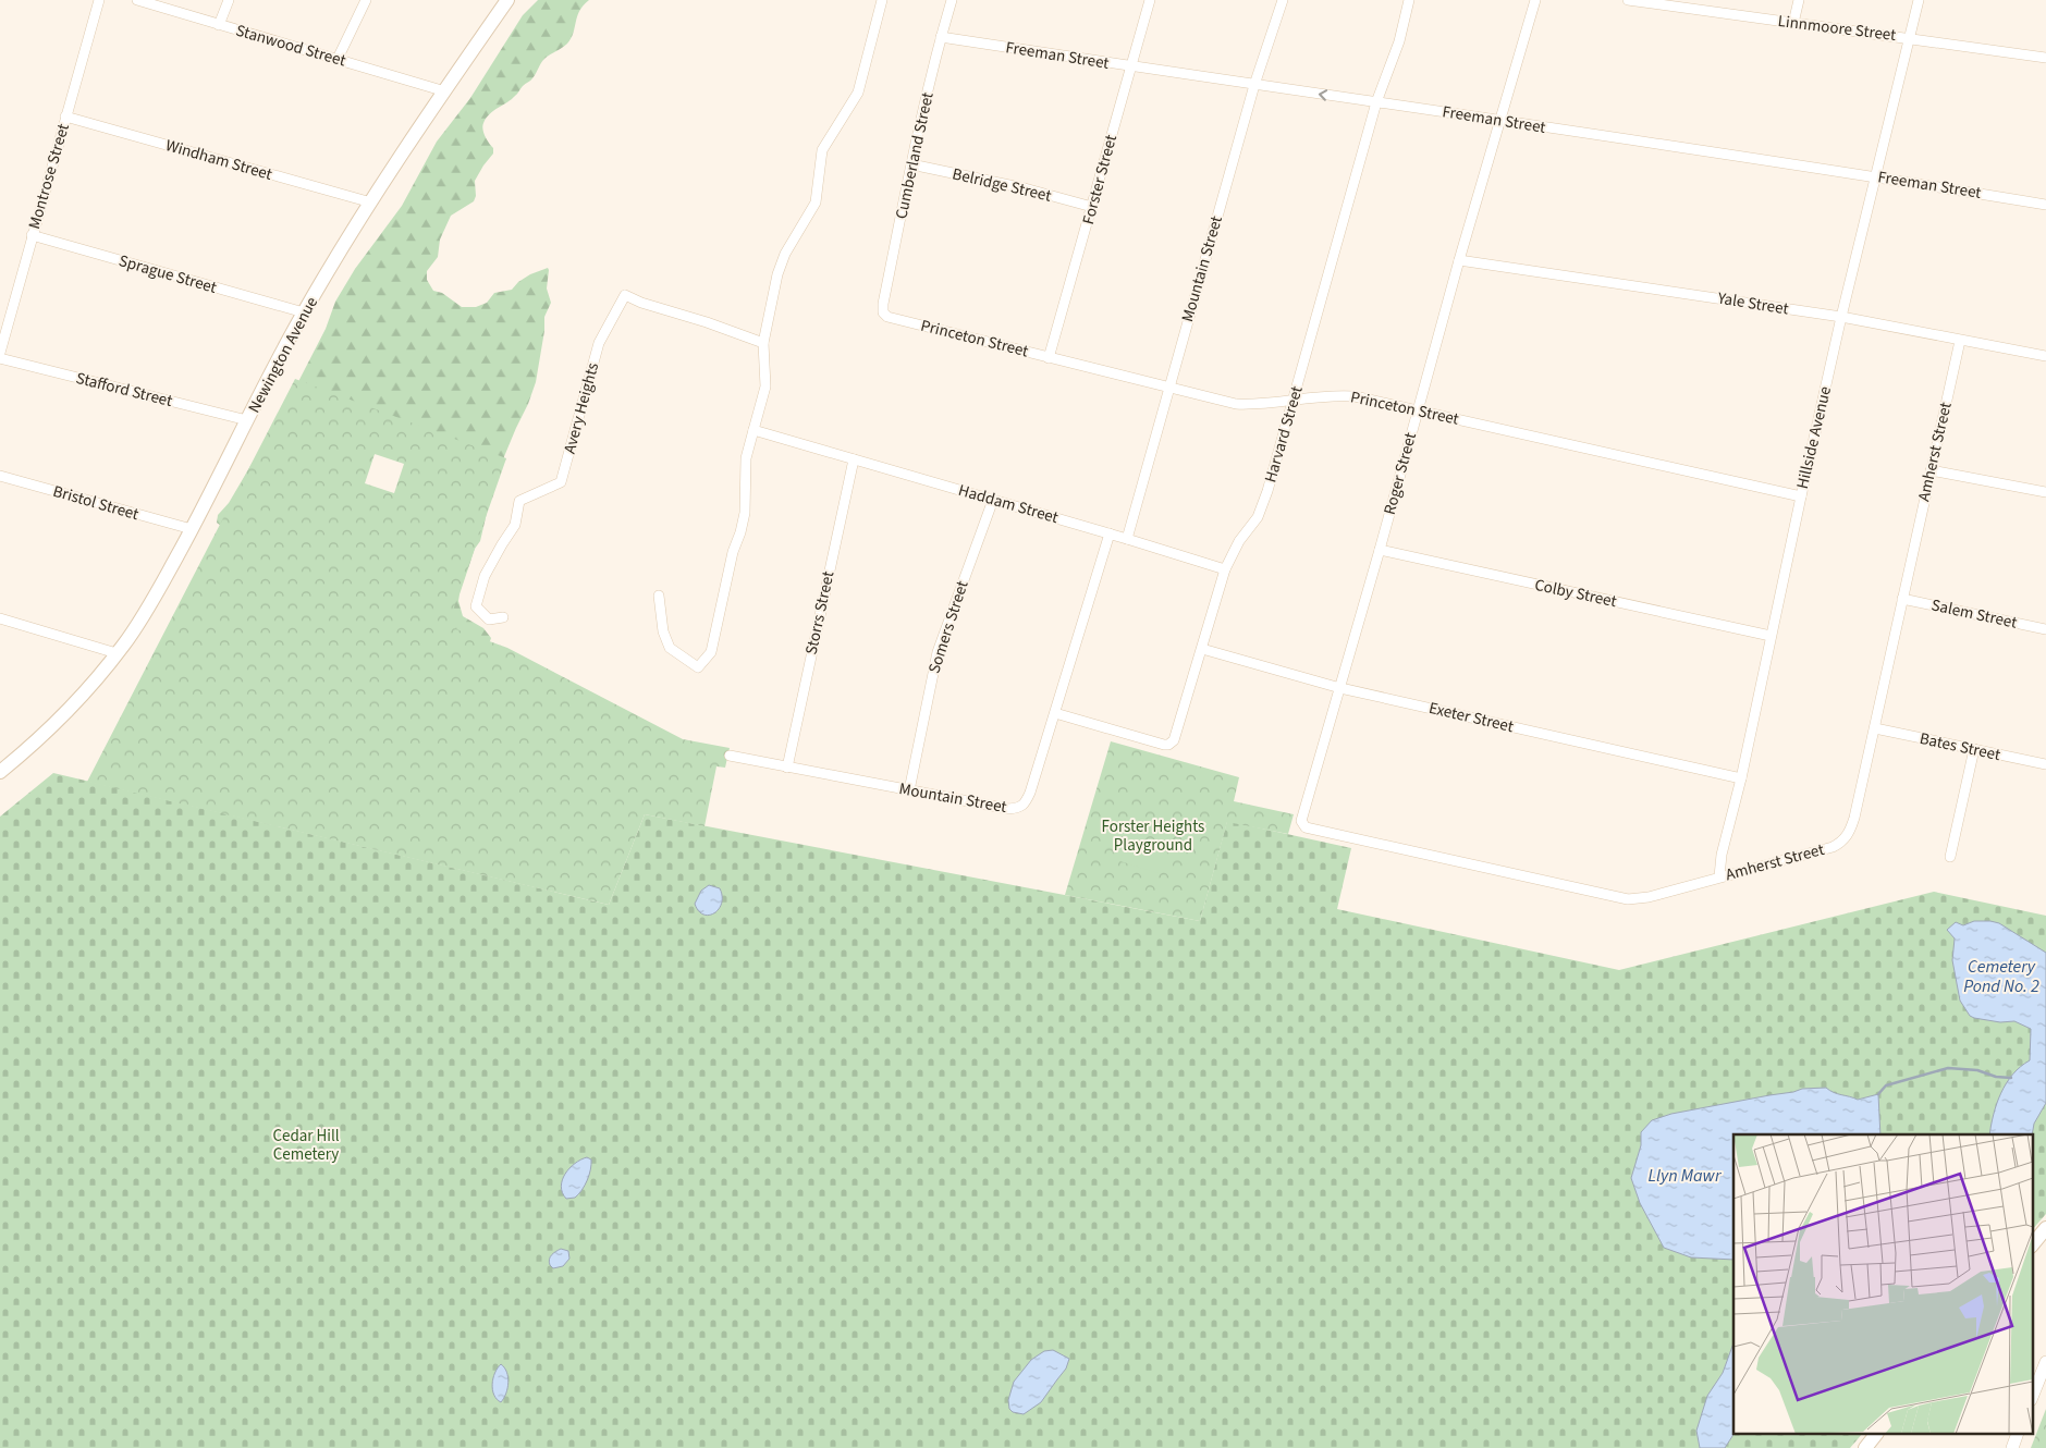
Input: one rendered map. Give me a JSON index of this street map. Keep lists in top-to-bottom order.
{
  "streets": {
    "main road": ["Newington Avenue"],
    "street": [
      "Linnmoore Street",
      "Stanwood Street",
      "Freeman Street",
      "Cumberland Street",
      "Windham Street",
      "Montrose Street",
      "Forster Street",
      "Belridge Street",
      "Mountain Street",
      "Sprague Street",
      "Yale Street",
      "Princeton Street",
      "Stafford Street",
      "Avery Heights",
      "Harvard Street",
      "Hillside Avenue",
      "Amherst Street",
      "Roger Street",
      "Bristol Street",
      "Haddam Street",
      "Colby Street",
      "Storrs Street",
      "Salem Street",
      "Somers Street",
      "Exeter Street",
      "Bates Street"
    ]
  },
  "crossings": [
    ["Linnmoore Street", "Hillside Avenue"],
    ["Stanwood Street", "Newington Avenue"],
    ["Freeman Street", "Cumberland Street"],
    ["Freeman Street", "Forster Street"],
    ["Freeman Street", "Mountain Street"],
    ["Freeman Street", "Harvard Street"],
    ["Freeman Street", "Hillside Avenue"],
    ["Freeman Street", "Roger Street"],
    ["Cumberland Street", "Belridge Street"],
    ["Cumberland Street", "Princeton Street"],
    ["Windham Street", "Montrose Street"],
    ["Windham Street", "Newington Avenue"],
    ["Montrose Street", "Sprague Street"],
    ["Forster Street", "Belridge Street"],
    ["Forster Street", "Princeton Street"],
    ["Mountain Street", "Princeton Street"],
    ["Mountain Street", "Harvard Street"],
    ["Mountain Street", "Haddam Street"],
    ["Mountain Street", "Storrs Street"],
    ["Mountain Street", "Somers Street"],
    ["Sprague Street", "Newington Avenue"],
    ["Yale Street", "Hillside Avenue"],
    ["Yale Street", "Amherst Street"],
    ["Yale Street", "Roger Street"],
    ["Princeton Street", "Harvard Street"],
    ["Princeton Street", "Hillside Avenue"],
    ["Princeton Street", "Roger Street"],
    ["Newington Avenue", "Stafford Street"],
    ["Newington Avenue", "Bristol Street"],
    ["Harvard Street", "Haddam Street"],
    ["Harvard Street", "Exeter Street"],
    ["Hillside Avenue", "Amherst Street"],
    ["Hillside Avenue", "Colby Street"],
    ["Hillside Avenue", "Exeter Street"],
    ["Amherst Street", "Roger Street"],
    ["Amherst Street", "Salem Street"],
    ["Amherst Street", "Bates Street"],
    ["Roger Street", "Colby Street"],
    ["Roger Street", "Exeter Street"],
    ["Haddam Street", "Storrs Street"],
    ["Haddam Street", "Somers Street"]
  ],
  "water": ["Cemetery Pond No. 2", "Llyn Mawr"],
  "parks": ["Forster Heights Playground", "Cedar Hill Cemetery"]
}
